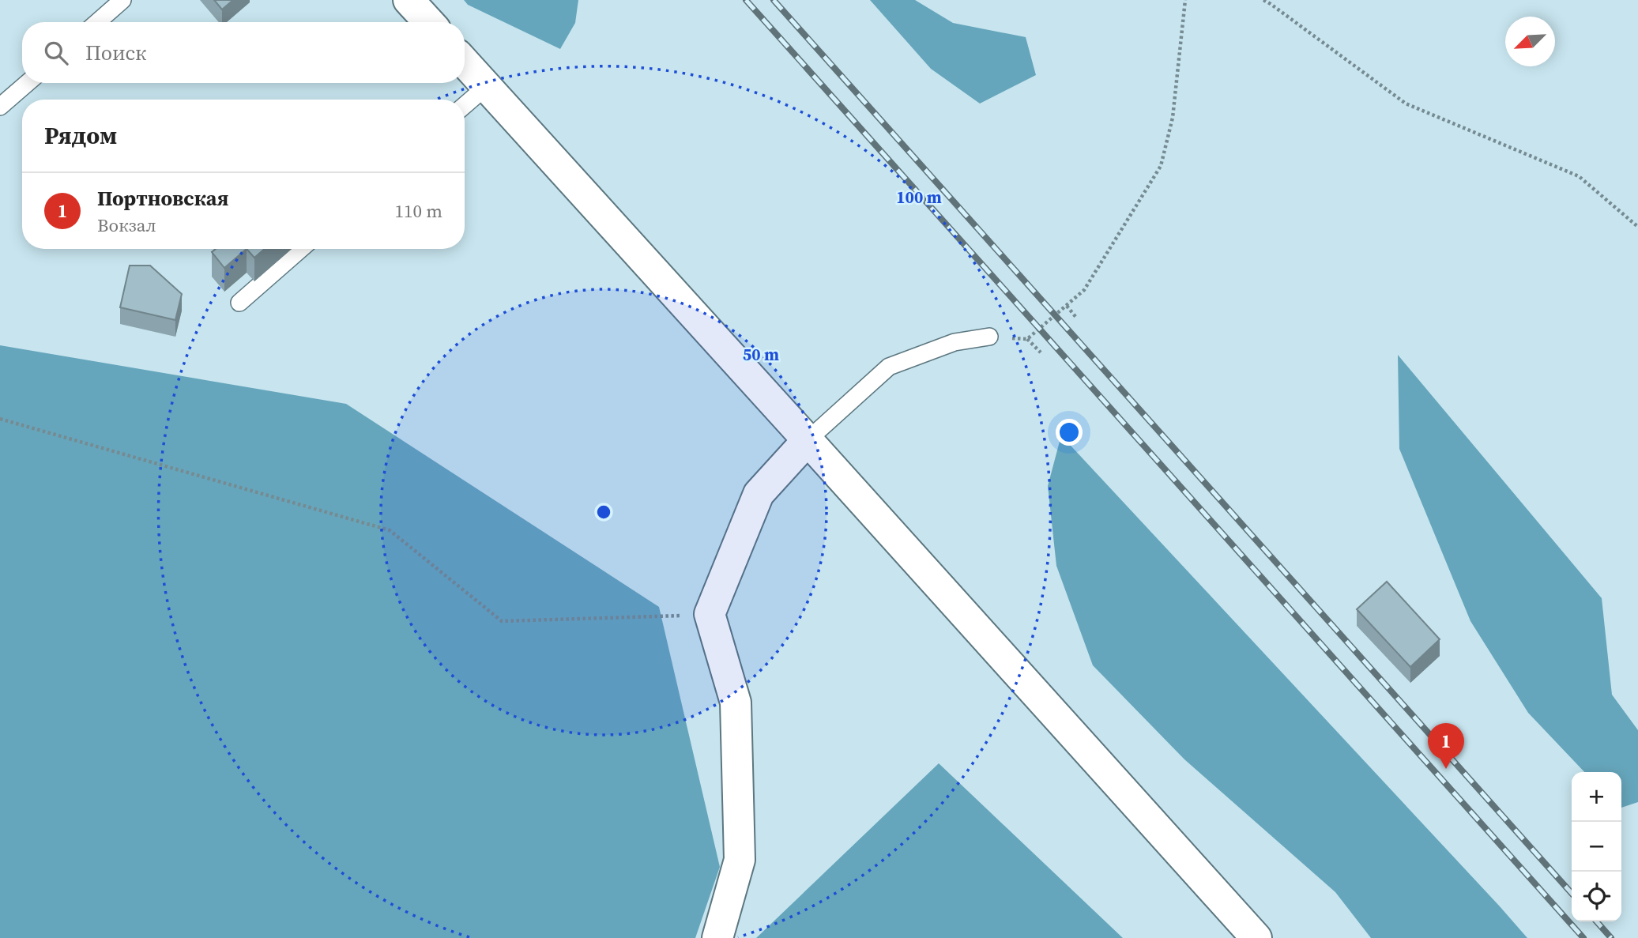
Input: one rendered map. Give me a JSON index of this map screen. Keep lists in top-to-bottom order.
{
  "north": "bottom left",
  "page": {
    "search": "Поиск",
    "heading": "Рядом",
    "list": [
      {
        "mark": "1",
        "name": "Портновская",
        "note": "Вокзал",
        "value": "110 m"
      }
    ],
    "pins": "1",
    "map_buttons": ["+", "−"]
  },
  "rings": ["100 m", "50 m"]
}
